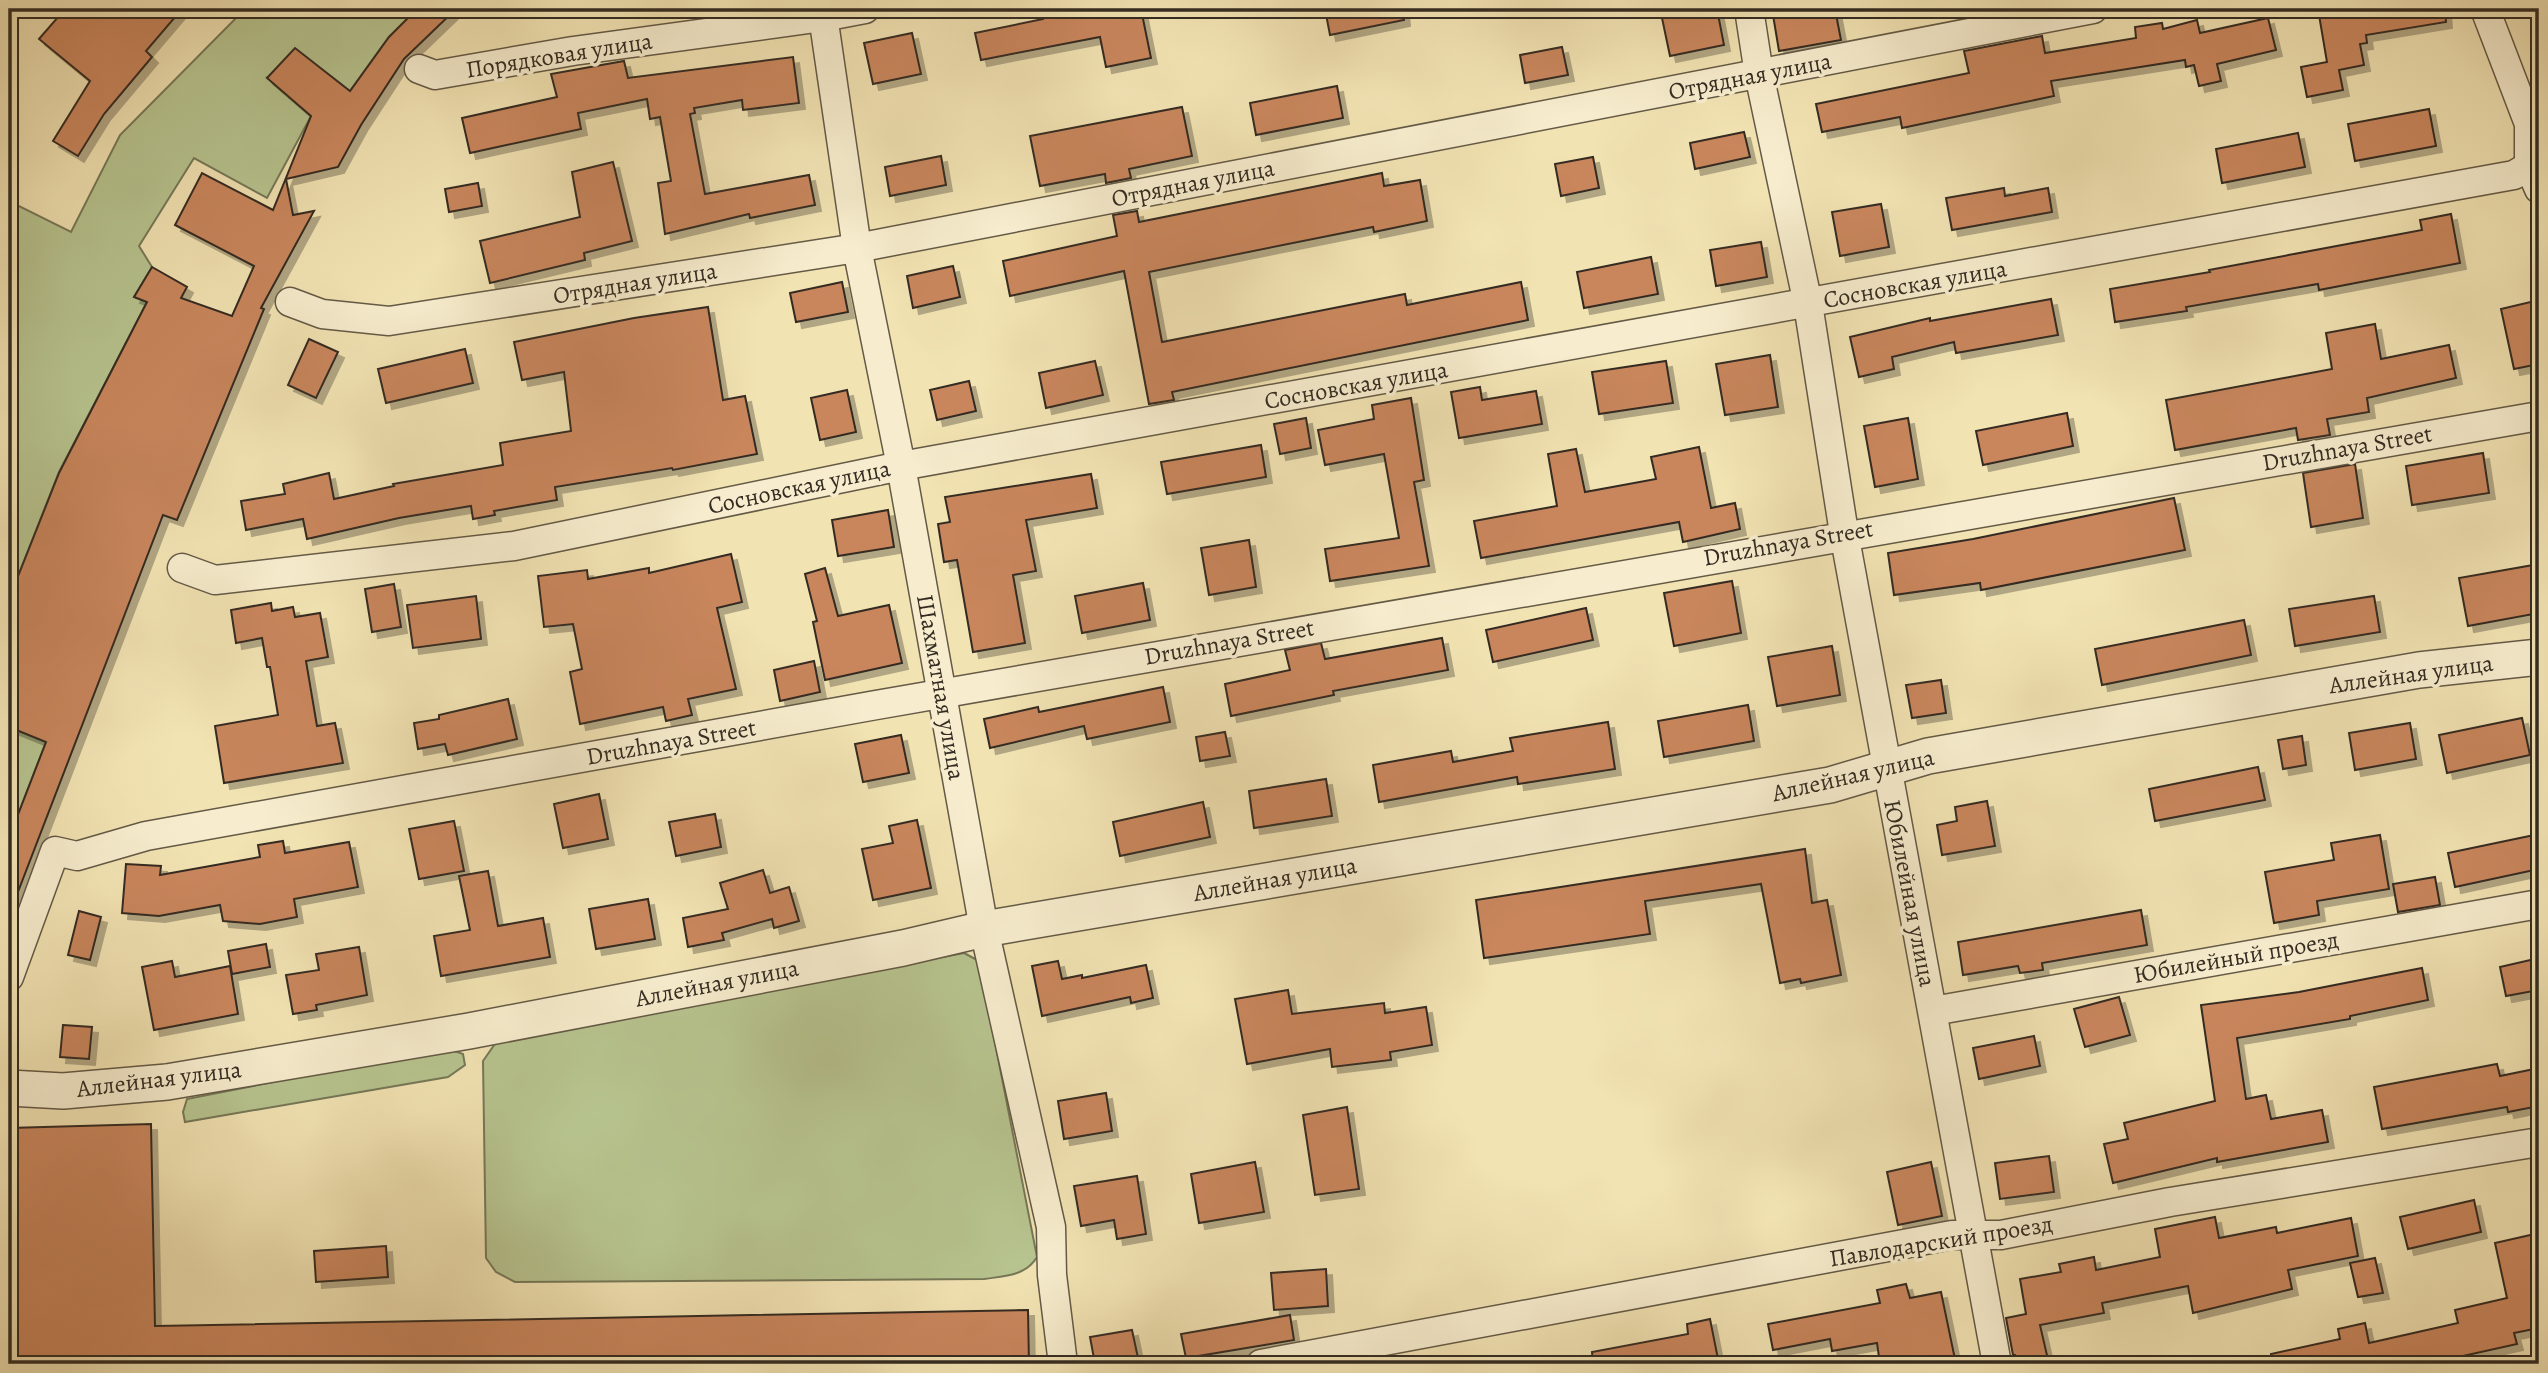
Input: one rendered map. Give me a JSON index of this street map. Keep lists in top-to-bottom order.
{
  "streets": {
    "street": [
      "Порядковая улица",
      "Отрядная улица",
      "Сосновская улица",
      "Druzhnaya Street",
      "Аллейная улица",
      "Шахматная улица",
      "Юбилейная улица",
      "Юбилейный проезд",
      "Павлодарский проезд"
    ]
  },
  "crossings": [
    ["Порядковая улица", "Шахматная улица"],
    ["Отрядная улица", "Шахматная улица"],
    ["Отрядная улица", "Юбилейная улица"],
    ["Сосновская улица", "Шахматная улица"],
    ["Сосновская улица", "Юбилейная улица"],
    ["Druzhnaya Street", "Шахматная улица"],
    ["Druzhnaya Street", "Юбилейная улица"],
    ["Аллейная улица", "Шахматная улица"],
    ["Аллейная улица", "Юбилейная улица"],
    ["Юбилейная улица", "Юбилейный проезд"],
    ["Юбилейная улица", "Павлодарский проезд"]
  ]
}
